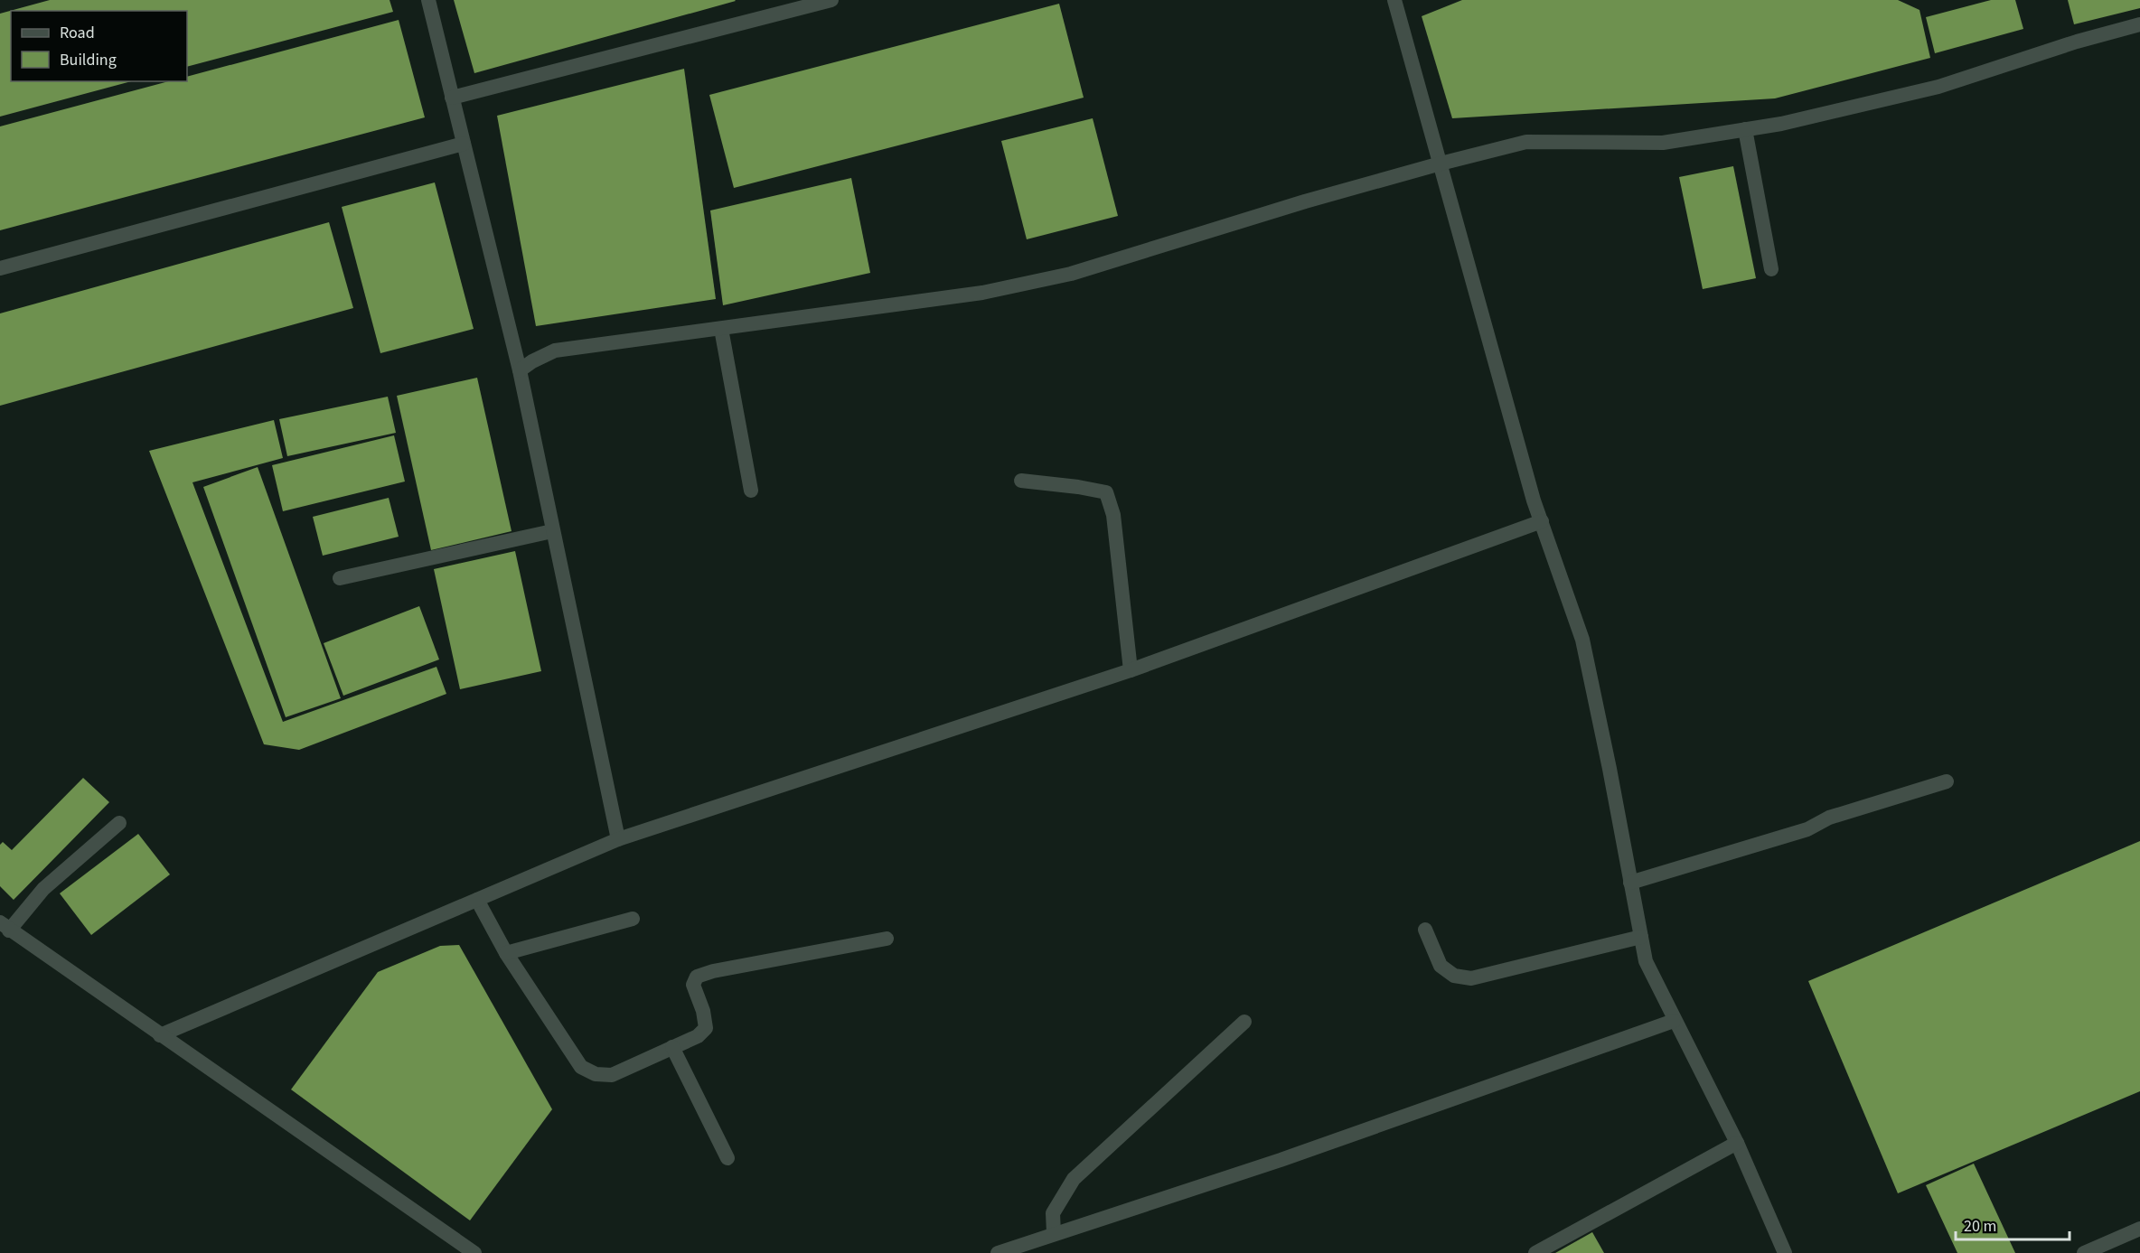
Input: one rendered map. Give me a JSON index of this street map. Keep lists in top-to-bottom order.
{
  "legend": ["Road", "Building"],
  "scale_bar": "20 m"
}
